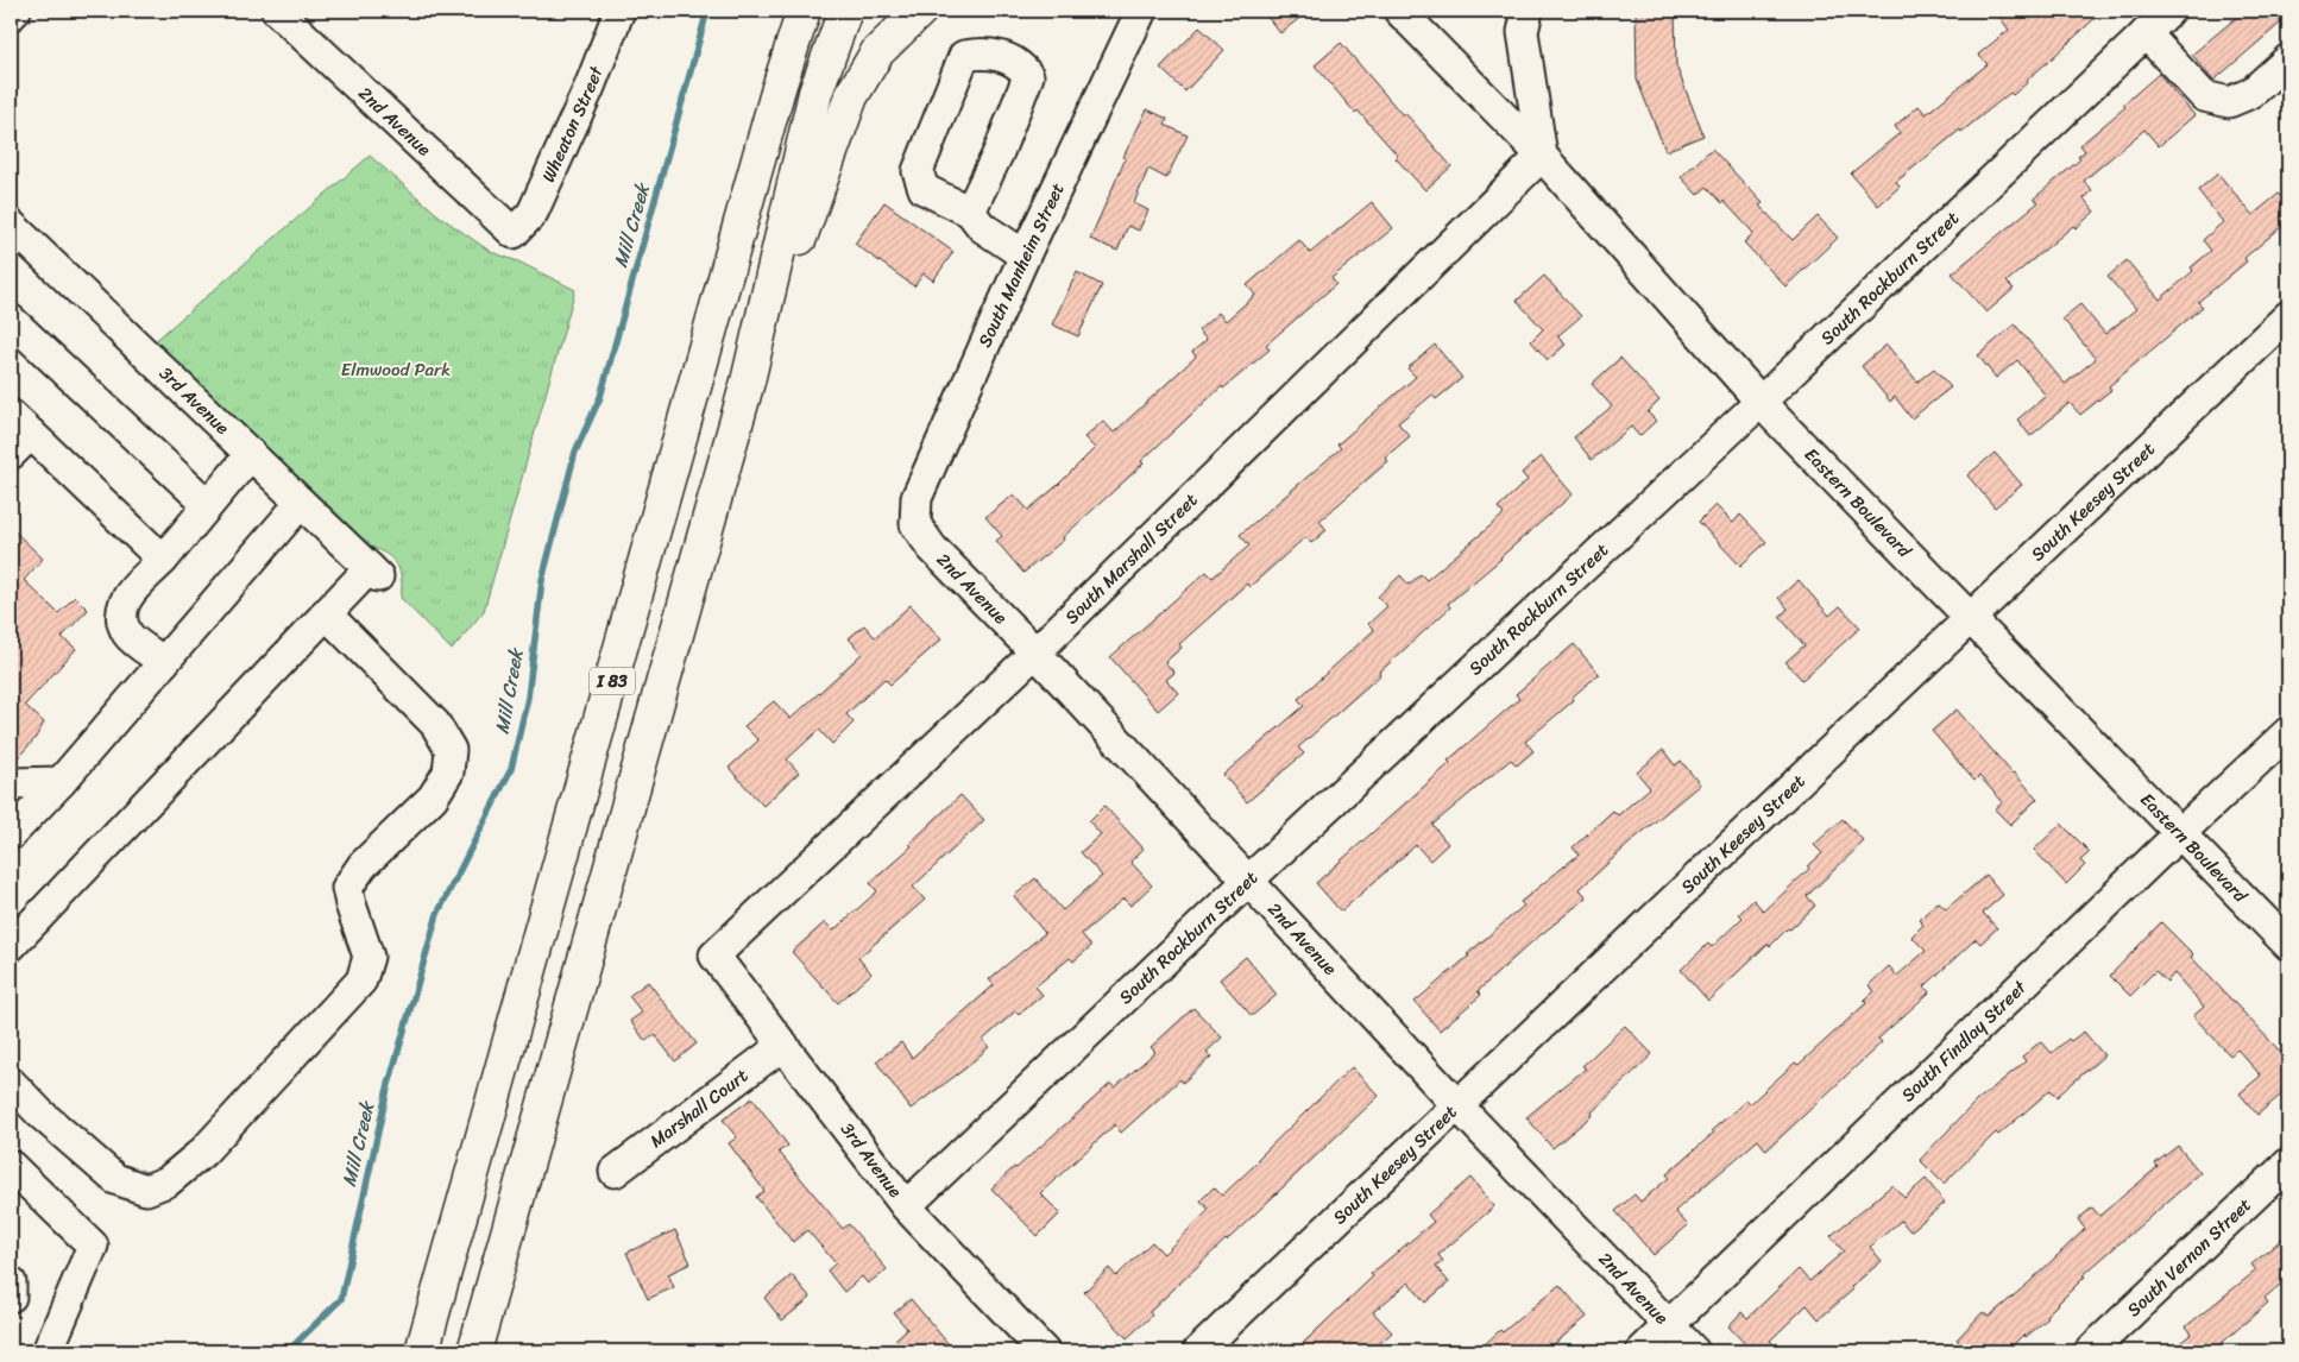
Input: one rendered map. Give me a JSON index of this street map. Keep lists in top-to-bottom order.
{
  "streets": {
    "highway": ["I 83"],
    "street": [
      "2nd Avenue",
      "Wheaton Street",
      "South Manheim Street",
      "South Rockburn Street",
      "3rd Avenue",
      "South Keesey Street",
      "Eastern Boulevard",
      "South Marshall Street",
      "South Findlay Street",
      "Marshall Court",
      "South Vernon Street"
    ]
  },
  "crossings": [
    ["2nd Avenue", "Wheaton Street"],
    ["2nd Avenue", "South Manheim Street"],
    ["2nd Avenue", "South Rockburn Street"],
    ["2nd Avenue", "South Keesey Street"],
    ["2nd Avenue", "South Marshall Street"],
    ["2nd Avenue", "South Findlay Street"],
    ["South Rockburn Street", "3rd Avenue"],
    ["South Rockburn Street", "Eastern Boulevard"],
    ["3rd Avenue", "South Marshall Street"],
    ["3rd Avenue", "Marshall Court"],
    ["South Keesey Street", "Eastern Boulevard"],
    ["Eastern Boulevard", "South Marshall Street"],
    ["Eastern Boulevard", "South Findlay Street"]
  ],
  "water": ["Mill Creek"],
  "parks": ["Elmwood Park"]
}
